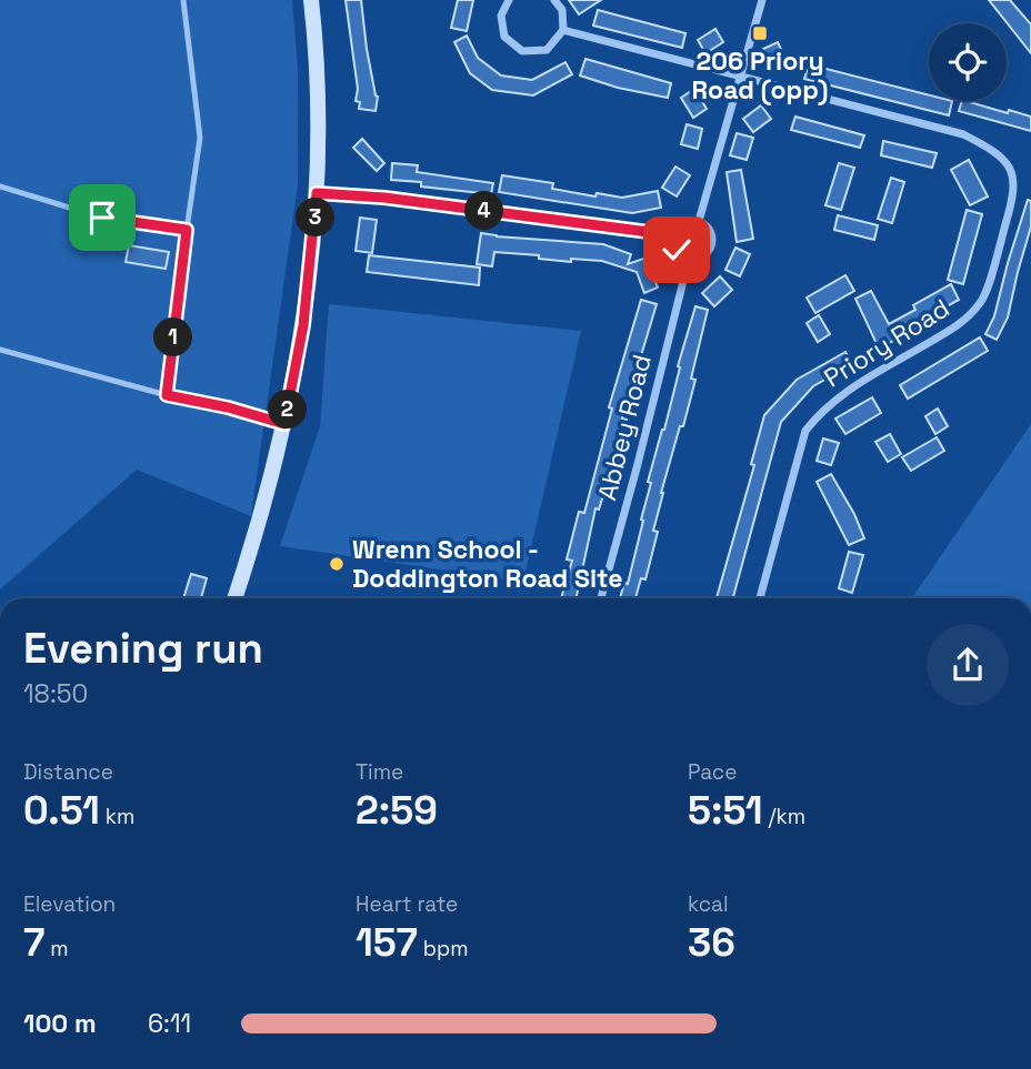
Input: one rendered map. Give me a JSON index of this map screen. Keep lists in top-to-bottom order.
{
  "streets": {
    "street": ["Priory Road", "Abbey Road"]
  },
  "places": {
    "transit": ["206 Priory Road (opp)"],
    "other": ["Wrenn School - Doddington Road Site"]
  },
  "page": {
    "pins": [
      "4",
      "3",
      "1",
      "2"
    ],
    "heading": ["Evening run", "18:50"],
    "stats": [
      ["Distance", "0.51 km"],
      ["Time", "2:59"],
      ["Pace", "5:51 /km"],
      ["Elevation", "7 m"],
      ["Heart rate", "157 bpm"],
      ["kcal", "36"]
    ],
    "list": [
      {
        "name": "100 m",
        "note": "6:11"
      }
    ]
  }
}
